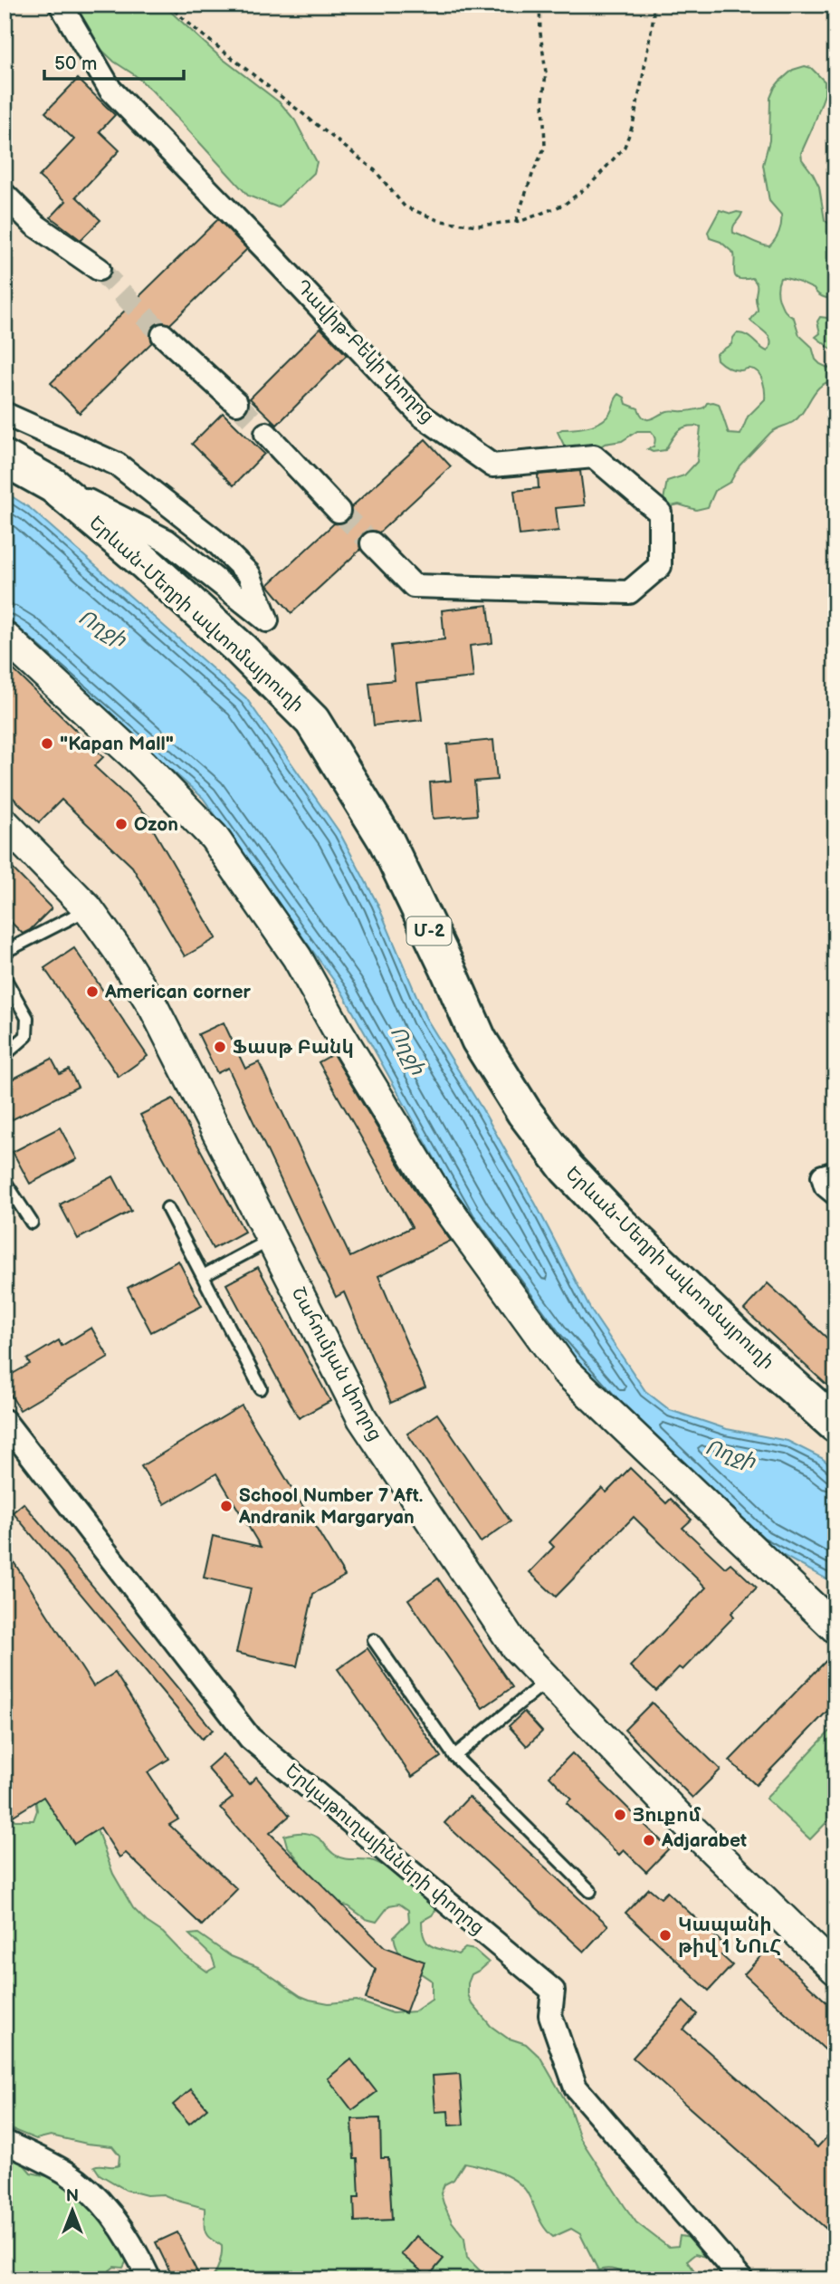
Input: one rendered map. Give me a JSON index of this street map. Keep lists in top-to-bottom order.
{
  "streets": {
    "highway": ["Երևան-Մեղրի ավտոմայրուղի", "Մ-2"],
    "street": ["Դավիթ-Բեկի փողոց", "Շահումյան փողոց", "Երկաթուղայինների փողոց"]
  },
  "water": ["Ողջի"],
  "places": [
    "\"Kapan Mall\"",
    "Ozon",
    "American corner",
    "Ֆասթ Բանկ",
    "School Number 7 Aft. Andranik Margaryan",
    "Յուքոմ",
    "Adjarabet",
    "Կապանի թիվ 1 ՆՈւՀ"
  ],
  "scale_bar": "50 m",
  "north": "top"
}
